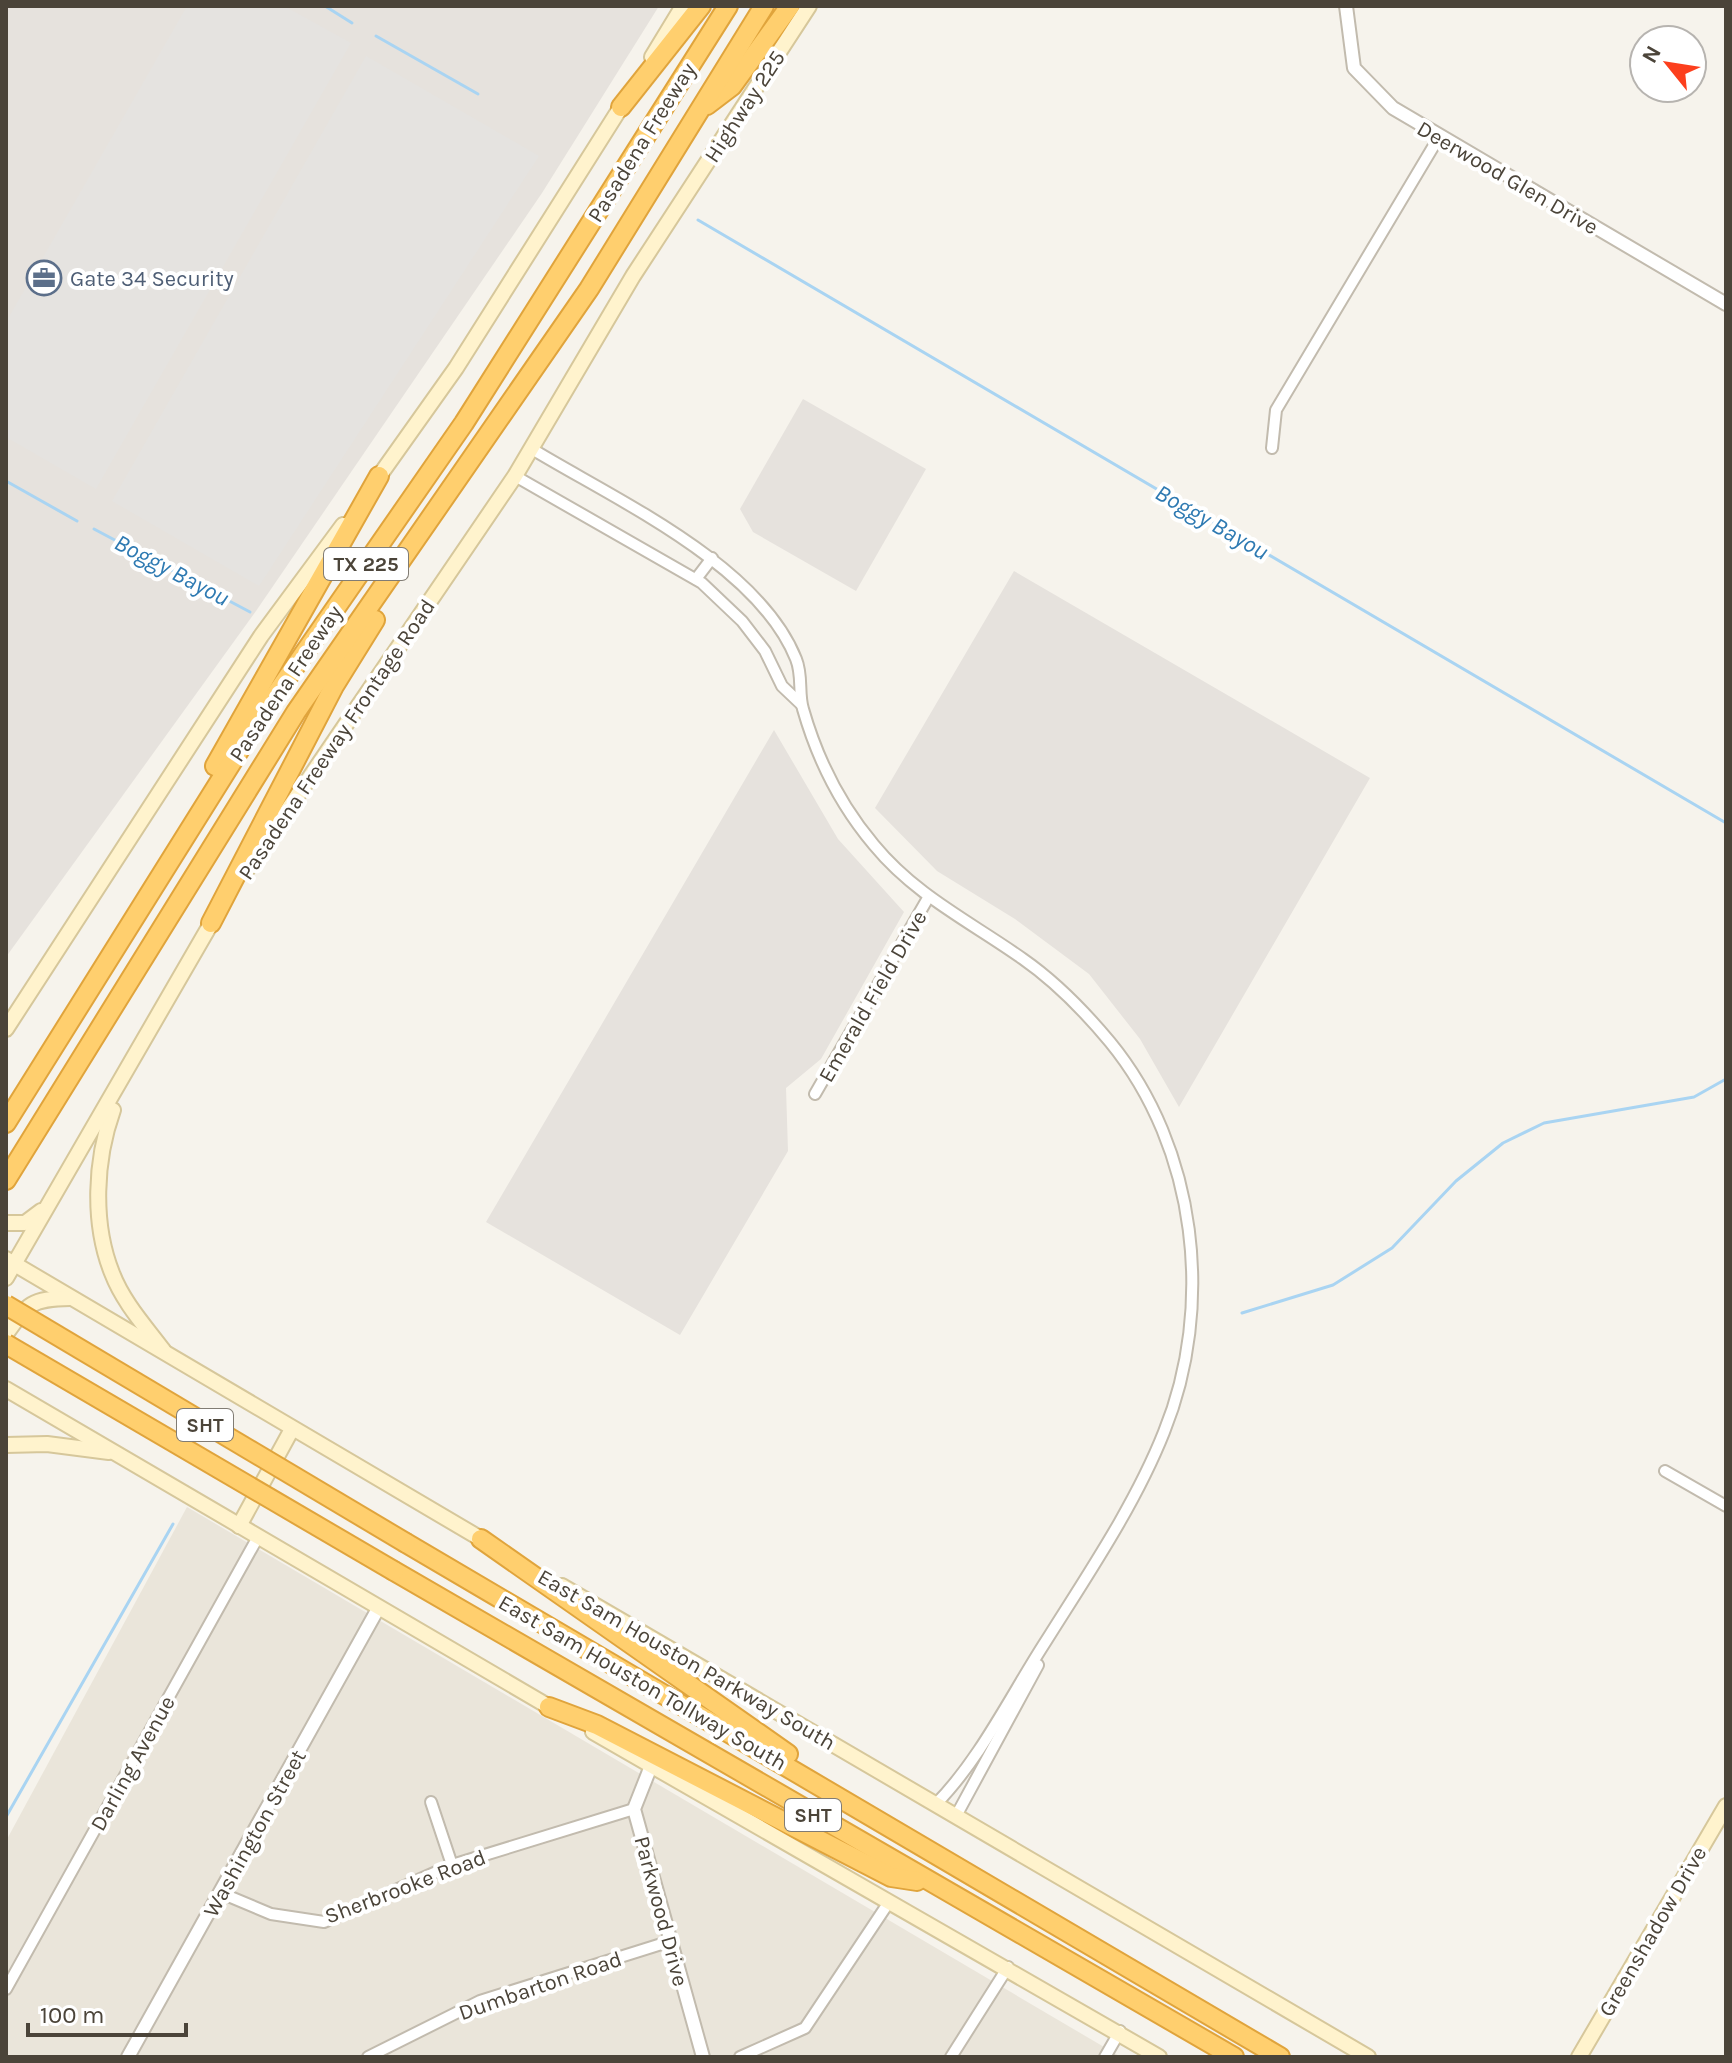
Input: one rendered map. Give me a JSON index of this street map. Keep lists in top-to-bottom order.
{
  "streets": {
    "highway": [
      "Pasadena Freeway",
      "TX 225",
      "SHT",
      "East Sam Houston Tollway South"
    ],
    "main road": [
      "Highway 225",
      "Pasadena Freeway Frontage Road",
      "East Sam Houston Parkway South",
      "Greenshadow Drive"
    ],
    "street": [
      "Deerwood Glen Drive",
      "Emerald Field Drive",
      "Darling Avenue",
      "Washington Street",
      "Sherbrooke Road",
      "Parkwood Drive",
      "Dumbarton Road"
    ]
  },
  "crossings": [
    ["Highway 225", "Pasadena Freeway Frontage Road"],
    ["Pasadena Freeway", "TX 225"],
    ["Pasadena Freeway Frontage Road", "East Sam Houston Parkway South"],
    ["Washington Street", "Sherbrooke Road"],
    ["Sherbrooke Road", "Parkwood Drive"],
    ["Parkwood Drive", "Dumbarton Road"]
  ],
  "water": ["Boggy Bayou"],
  "places": {
    "office": ["Gate 34 Security"]
  },
  "scale_bar": "100 m",
  "north": "top left"
}
